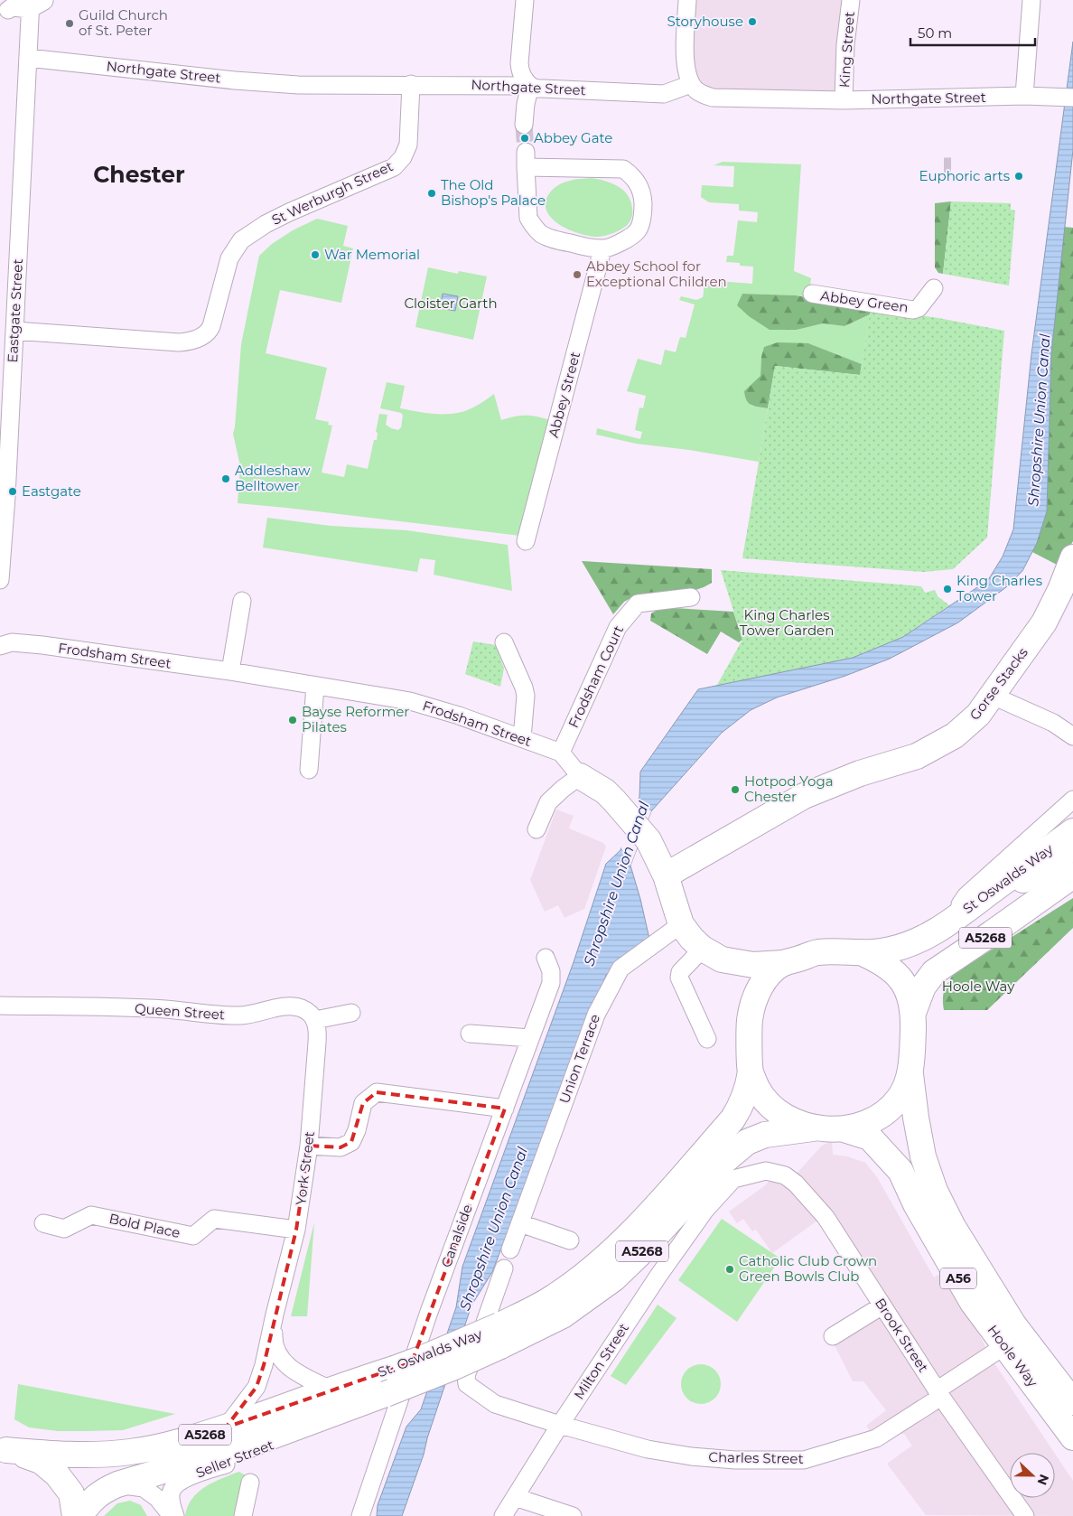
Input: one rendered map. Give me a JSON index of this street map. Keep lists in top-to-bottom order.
{
  "streets": {
    "main road": [
      "Gorse Stacks",
      "St Oswalds Way",
      "A5268",
      "A56",
      "St. Oswalds Way",
      "Hoole Way"
    ],
    "street": [
      "King Street",
      "Northgate Street",
      "St Werburgh Street",
      "Abbey Green",
      "Eastgate Street",
      "Abbey Street",
      "Frodsham Street",
      "Frodsham Court",
      "Queen Street",
      "Union Terrace",
      "York Street",
      "Bold Place",
      "Canalside",
      "Brook Street",
      "Milton Street",
      "Charles Street",
      "Seller Street"
    ]
  },
  "crossings": [
    ["King Street", "Northgate Street"],
    ["Northgate Street", "St Werburgh Street"],
    ["Northgate Street", "Eastgate Street"],
    ["St Werburgh Street", "Eastgate Street"],
    ["Frodsham Street", "Frodsham Court"],
    ["St Oswalds Way", "A5268"],
    ["A5268", "St. Oswalds Way"],
    ["A5268", "Hoole Way"],
    ["Queen Street", "York Street"],
    ["York Street", "Bold Place"],
    ["Brook Street", "Milton Street"],
    ["Brook Street", "Charles Street"],
    ["St. Oswalds Way", "Milton Street"],
    ["St. Oswalds Way", "Seller Street"],
    ["Hoole Way", "Charles Street"],
    ["Milton Street", "Charles Street"]
  ],
  "districts": ["Chester"],
  "water": ["Shropshire Union Canal"],
  "parks": ["Cloister Garth", "King Charles Tower Garden", "Hoole Way"],
  "places": [
    "Storyhouse",
    "Guild Church of St. Peter",
    "Abbey Gate",
    "Euphoric arts",
    "The Old Bishop's Palace",
    "War Memorial",
    "Abbey School for Exceptional Children",
    "Addleshaw Belltower",
    "Eastgate",
    "King Charles Tower",
    "Bayse Reformer Pilates",
    "Hotpod Yoga Chester",
    "Catholic Club Crown Green Bowls Club"
  ],
  "scale_bar": "50 m",
  "north": "right"
}
